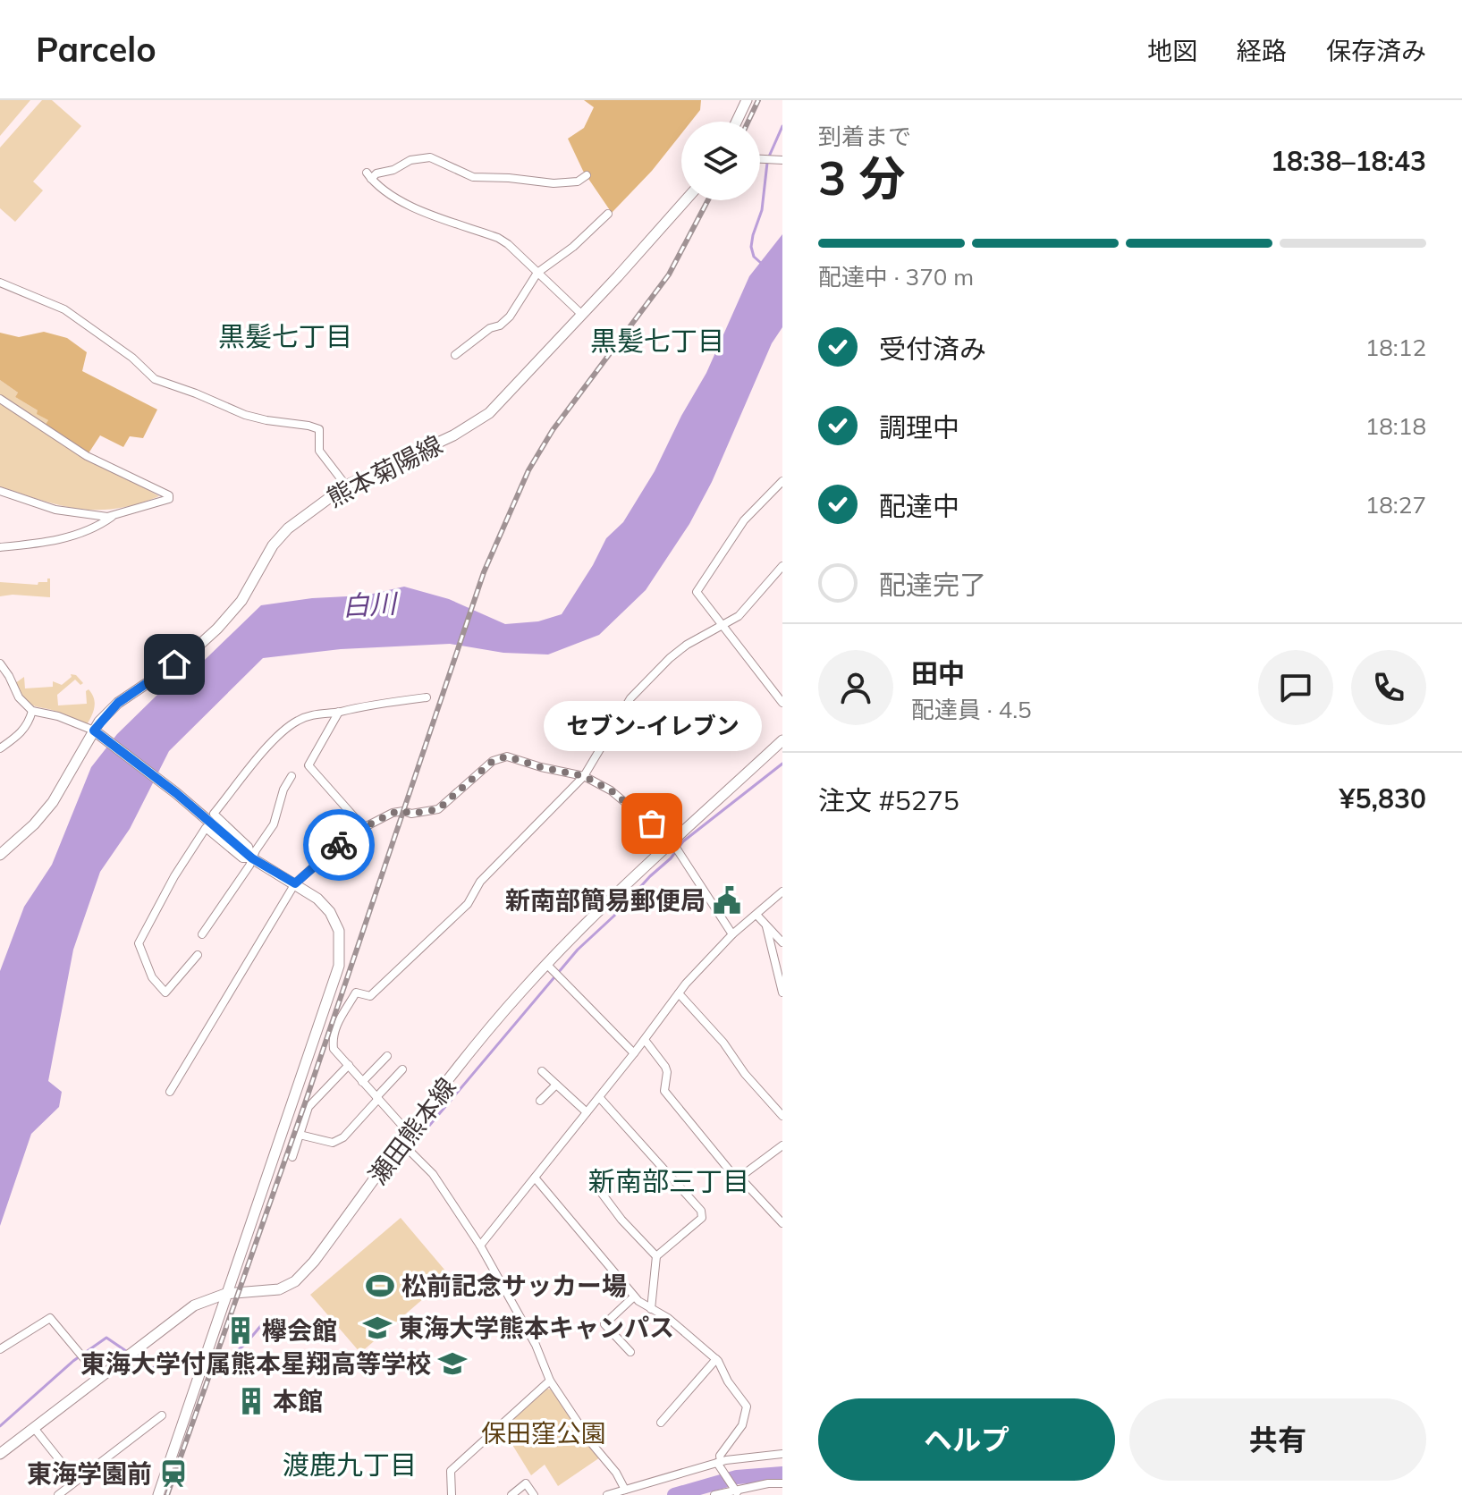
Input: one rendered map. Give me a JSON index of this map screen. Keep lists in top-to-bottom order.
{
  "streets": {
    "main road": ["熊本菊陽線", "瀬田熊本線"]
  },
  "districts": [
    "黒髪七丁目",
    "黒髪七丁目",
    "新南部三丁目",
    "渡鹿九丁目"
  ],
  "water": ["白川"],
  "parks": ["保田窪公園"],
  "places": {
    "other": ["セブン-イレブン"],
    "public building": ["新南部簡易郵便局"],
    "sports": ["松前記念サッカー場"],
    "school or university": ["東海大学熊本キャンパス", "東海大学付属熊本星翔高等学校"],
    "building": ["欅会館", "本館"],
    "station": ["東海学園前"]
  },
  "page": {
    "header": "Parcelo",
    "nav": ["地図", "経路", "保存済み"],
    "heading": ["3 分", "到着まで", "18:38–18:43"],
    "panel": [
      "田中",
      "配達員 · 4.5",
      "注文 #5275",
      "¥5,830"
    ],
    "bar": "配達中 · 370 m",
    "list": [
      ["受付済み", "18:12"],
      ["調理中", "18:18"],
      ["配達中", "18:27"],
      "配達完了"
    ],
    "bubble": "セブン-イレブン",
    "buttons": ["ヘルプ", "共有"]
  }
}
